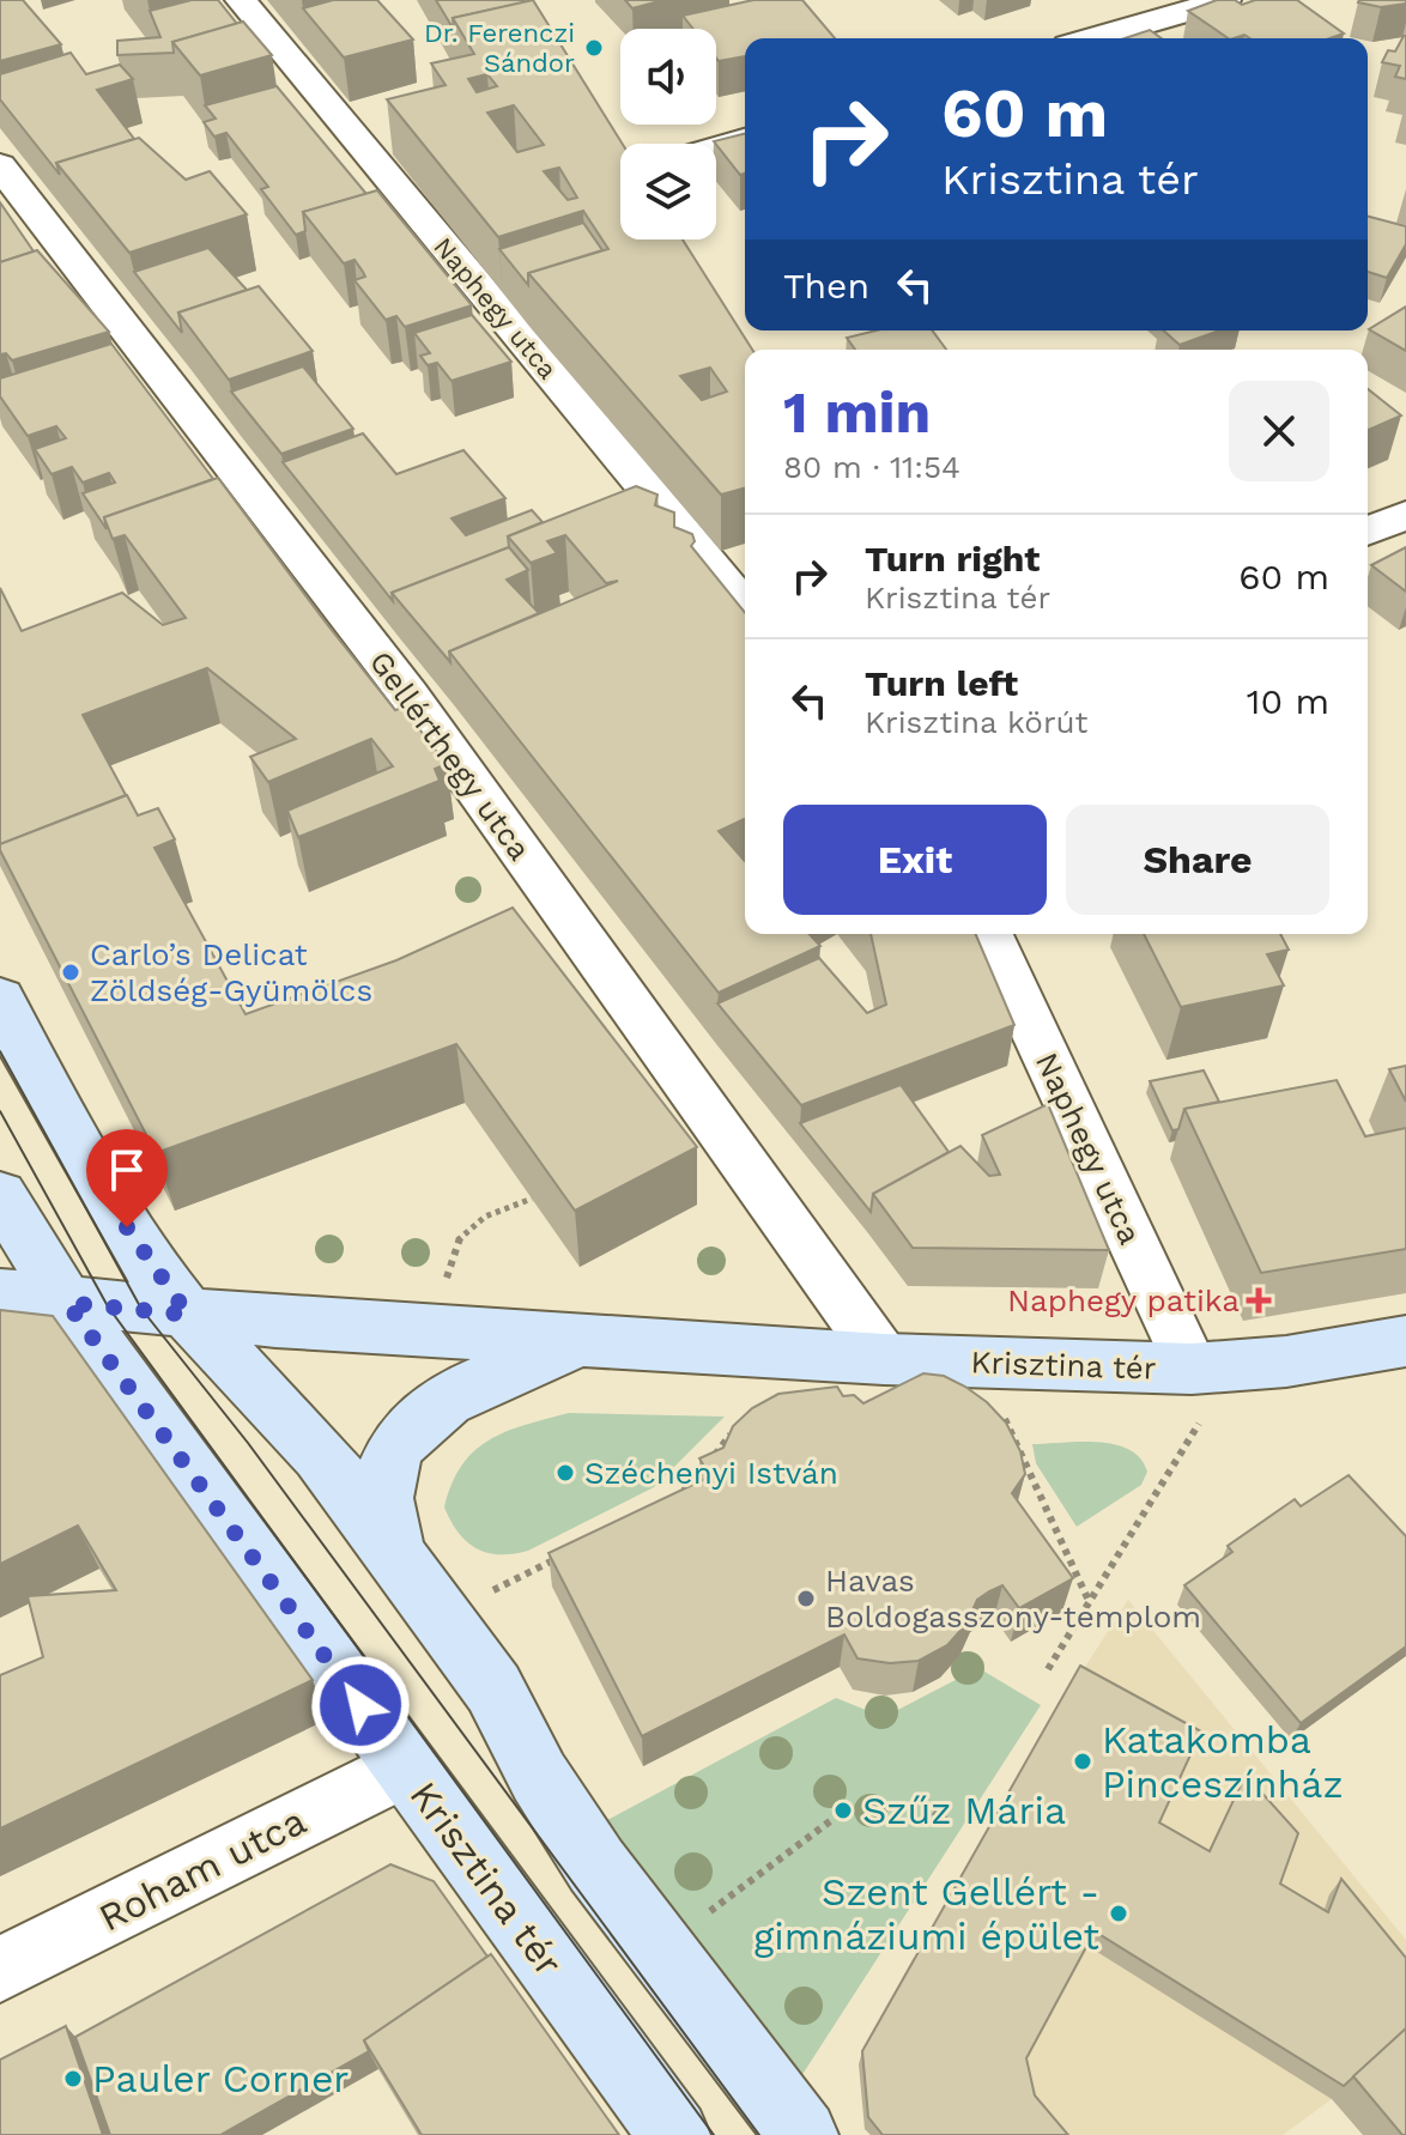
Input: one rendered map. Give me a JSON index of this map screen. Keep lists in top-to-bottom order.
{
  "streets": {
    "street": [
      "Naphegy utca",
      "Gellérthegy utca",
      "Krisztina tér",
      "Roham utca"
    ]
  },
  "crossings": [
    ["Naphegy utca", "Krisztina tér"],
    ["Gellérthegy utca", "Krisztina tér"],
    ["Krisztina tér", "Roham utca"]
  ],
  "places": {
    "other": [
      "Dr. Ferenczi Sándor",
      "Carlo’s Delicat Zöldség-Gyümölcs",
      "Széchenyi István",
      "Havas Boldogasszony-templom",
      "Katakomba Pinceszínház",
      "Szűz Mária",
      "Szent Gellért - gimnáziumi épület",
      "Pauler Corner"
    ],
    "health": ["Naphegy patika"]
  },
  "page": {
    "turn": ["60 m", "Krisztina tér"],
    "then": "Then",
    "heading": ["1 min", "80 m · 11:54"],
    "list": [
      {
        "name": "Turn right",
        "note": "Krisztina tér",
        "value": "60 m"
      },
      {
        "name": "Turn left",
        "note": "Krisztina körút",
        "value": "10 m"
      }
    ],
    "buttons": ["Exit", "Share"]
  }
}
